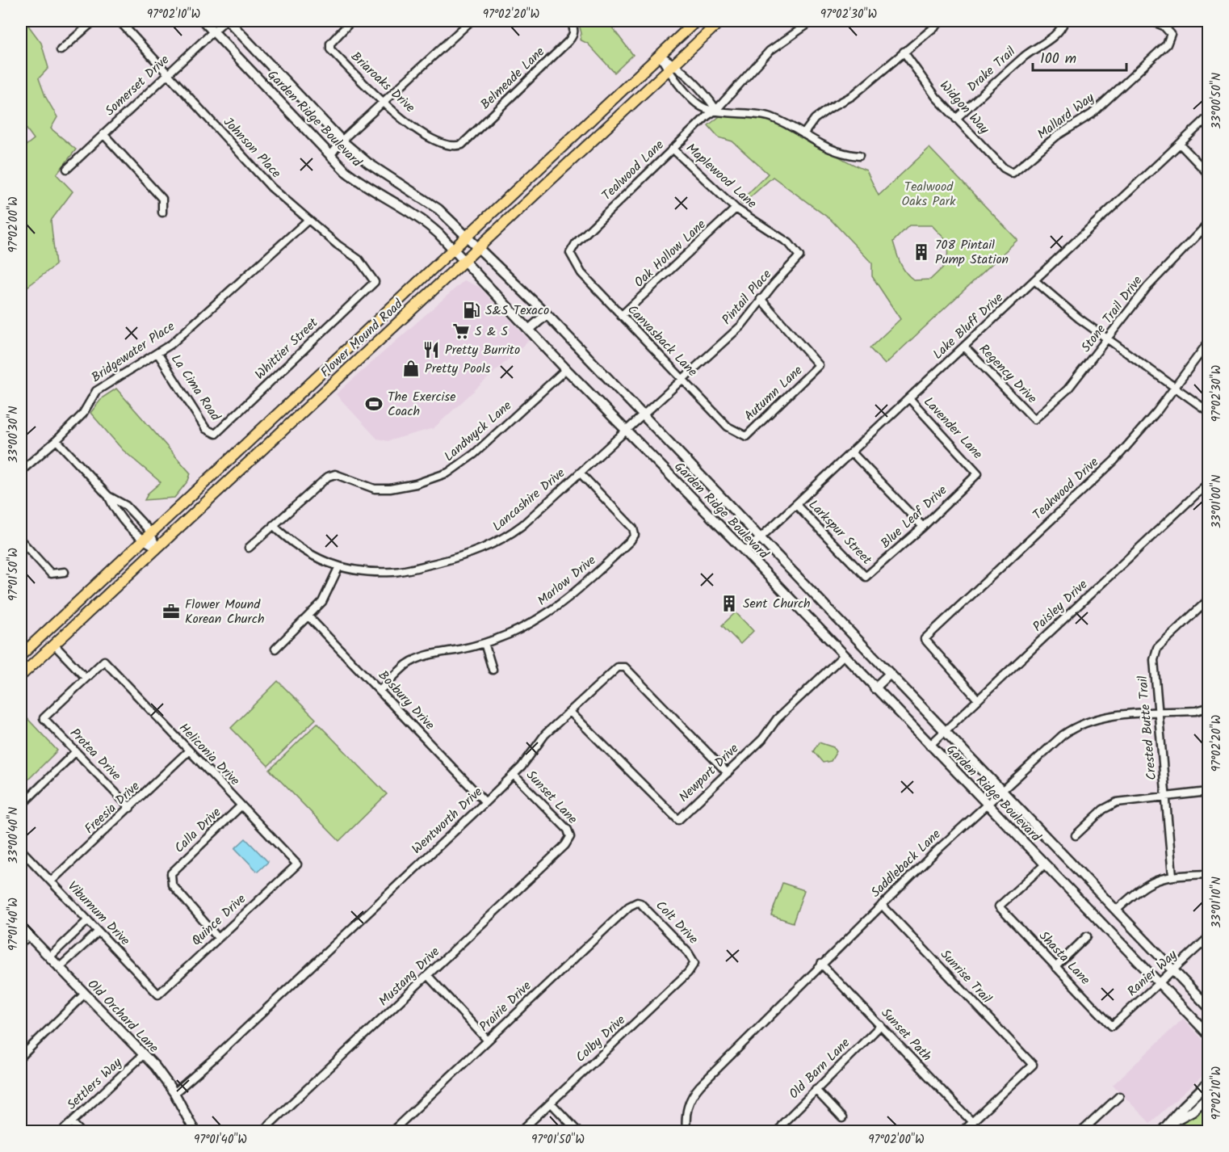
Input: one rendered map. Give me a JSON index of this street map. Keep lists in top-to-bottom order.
{
  "streets": {
    "main road": ["Garden Ridge Boulevard", "Flower Mound Road", "Old Orchard Lane"],
    "street": [
      "Drake Trail",
      "Belmeade Lane",
      "Briaroaks Drive",
      "Somerset Drive",
      "Widgon Way",
      "Mallard Way",
      "Johnson Place",
      "Tealwood Lane",
      "Maplewood Lane",
      "Oak Hollow Lane",
      "Pintail Place",
      "Stone Trail Drive",
      "Lake Bluff Drive",
      "Canvasback Lane",
      "Whittier Street",
      "Bridgewater Place",
      "Regency Drive",
      "La Cima Road",
      "Autumn Lane",
      "Lavender Lane",
      "Landwyck Lane",
      "Teakwood Drive",
      "Lancashire Drive",
      "Blue Leaf Drive",
      "Larkspur Street",
      "Marlow Drive",
      "Paisley Drive",
      "Bosbury Drive",
      "Crested Butte Trail",
      "Protea Drive",
      "Heliconia Drive",
      "Newport Drive",
      "Sunset Lane",
      "Freesia Drive",
      "Wentworth Drive",
      "Calla Drive",
      "Saddleback Lane",
      "Viburnum Drive",
      "Quince Drive",
      "Colt Drive",
      "Shasta Lane",
      "Ranier Way",
      "Mustang Drive",
      "Sunrise Trail",
      "Prairie Drive",
      "Sunset Path",
      "Colby Drive",
      "Old Barn Lane",
      "Settlers Way"
    ]
  },
  "crossings": [
    ["Drake Trail", "Widgon Way"],
    ["Belmeade Lane", "Briaroaks Drive"],
    ["Somerset Drive", "Garden Ridge Boulevard"],
    ["Somerset Drive", "Johnson Place"],
    ["Widgon Way", "Mallard Way"],
    ["Garden Ridge Boulevard", "Pintail Place"],
    ["Garden Ridge Boulevard", "Lake Bluff Drive"],
    ["Garden Ridge Boulevard", "Flower Mound Road"],
    ["Garden Ridge Boulevard", "Landwyck Lane"],
    ["Garden Ridge Boulevard", "Lancashire Drive"],
    ["Garden Ridge Boulevard", "Paisley Drive"],
    ["Garden Ridge Boulevard", "Newport Drive"],
    ["Garden Ridge Boulevard", "Saddleback Lane"],
    ["Garden Ridge Boulevard", "Shasta Lane"],
    ["Garden Ridge Boulevard", "Ranier Way"],
    ["Johnson Place", "Whittier Street"],
    ["Johnson Place", "Bridgewater Place"],
    ["Tealwood Lane", "Maplewood Lane"],
    ["Tealwood Lane", "Canvasback Lane"],
    ["Maplewood Lane", "Oak Hollow Lane"],
    ["Maplewood Lane", "Pintail Place"],
    ["Oak Hollow Lane", "Canvasback Lane"],
    ["Pintail Place", "Canvasback Lane"],
    ["Pintail Place", "Autumn Lane"],
    ["Pintail Place", "Lancashire Drive"],
    ["Stone Trail Drive", "Regency Drive"],
    ["Lake Bluff Drive", "Regency Drive"],
    ["Lake Bluff Drive", "Lavender Lane"],
    ["Lake Bluff Drive", "Larkspur Street"],
    ["Canvasback Lane", "Autumn Lane"],
    ["Whittier Street", "La Cima Road"],
    ["Bridgewater Place", "La Cima Road"],
    ["Lavender Lane", "Blue Leaf Drive"],
    ["Landwyck Lane", "Lancashire Drive"],
    ["Teakwood Drive", "Paisley Drive"],
    ["Lancashire Drive", "Marlow Drive"],
    ["Blue Leaf Drive", "Larkspur Street"],
    ["Marlow Drive", "Bosbury Drive"],
    ["Bosbury Drive", "Wentworth Drive"],
    ["Crested Butte Trail", "Saddleback Lane"],
    ["Protea Drive", "Heliconia Drive"],
    ["Protea Drive", "Freesia Drive"],
    ["Heliconia Drive", "Freesia Drive"],
    ["Heliconia Drive", "Calla Drive"],
    ["Heliconia Drive", "Quince Drive"],
    ["Newport Drive", "Wentworth Drive"],
    ["Sunset Lane", "Wentworth Drive"],
    ["Sunset Lane", "Mustang Drive"],
    ["Freesia Drive", "Viburnum Drive"],
    ["Wentworth Drive", "Old Orchard Lane"],
    ["Calla Drive", "Quince Drive"],
    ["Saddleback Lane", "Sunrise Trail"],
    ["Saddleback Lane", "Sunset Path"],
    ["Viburnum Drive", "Quince Drive"],
    ["Colt Drive", "Prairie Drive"],
    ["Colt Drive", "Colby Drive"],
    ["Shasta Lane", "Ranier Way"],
    ["Sunrise Trail", "Sunset Path"],
    ["Old Orchard Lane", "Settlers Way"],
    ["Sunset Path", "Old Barn Lane"]
  ],
  "parks": ["Tealwood Oaks Park"],
  "places": {
    "building": ["708 Pintail Pump Station", "Sent Church"],
    "fuel station": ["S&S Texaco"],
    "supermarket": ["S & S"],
    "restaurant": ["Pretty Burrito"],
    "shop": ["Pretty Pools"],
    "sports": ["The Exercise Coach"],
    "office": ["Flower Mound Korean Church"]
  },
  "scale_bar": "100 m",
  "coordinates": [
    "97°02'10\"W",
    "97°02'20\"W",
    "97°02'30\"W",
    "33°00'50\"N",
    "97°02'00\"W",
    "33°00'30\"N",
    "33°01'00\"N",
    "97°01'50\"W",
    "33°00'40\"N",
    "33°01'10\"N",
    "97°01'40\"W"
  ]
}
